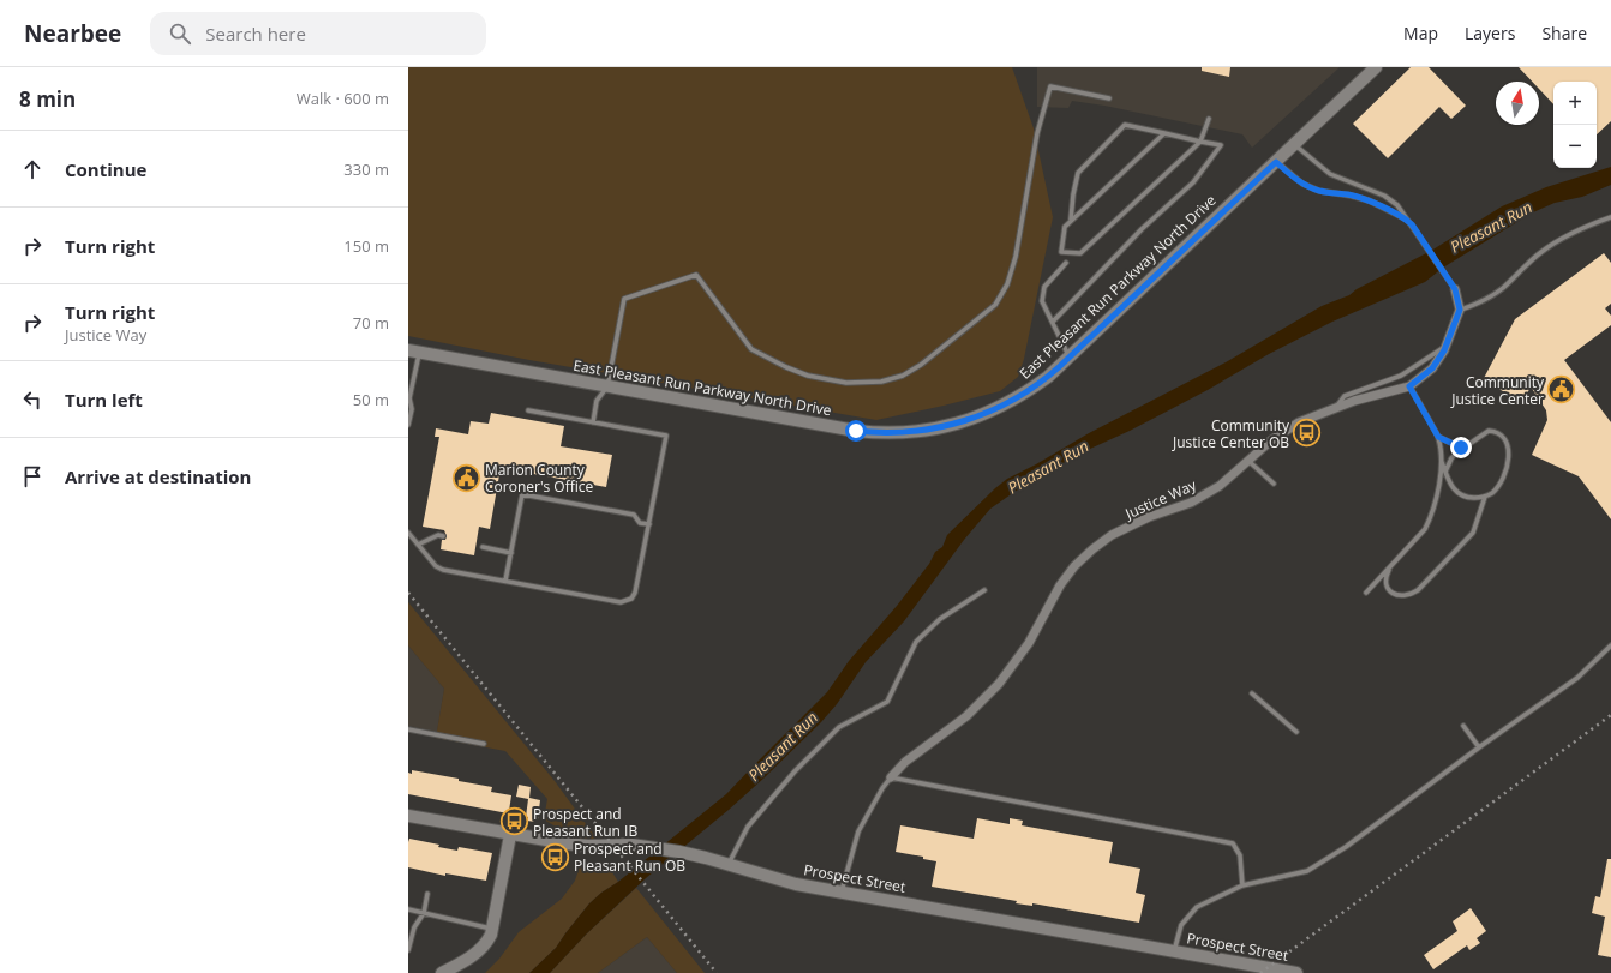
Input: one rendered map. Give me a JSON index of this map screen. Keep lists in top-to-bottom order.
{
  "streets": {
    "street": ["East Pleasant Run Parkway North Drive", "Justice Way", "Prospect Street"]
  },
  "water": ["Pleasant Run"],
  "places": {
    "public building": ["Community Justice Center", "Marion County Coroner's Office"],
    "bus stop": ["Community Justice Center OB", "Prospect and Pleasant Run IB", "Prospect and Pleasant Run OB"]
  },
  "north": "top",
  "page": {
    "header": "Nearbee",
    "search": "Search here",
    "nav": ["Map", "Layers", "Share"],
    "heading": ["8 min", "Walk · 600 m"],
    "map_buttons": ["+", "−"],
    "list": [
      ["Continue", "330 m"],
      ["Turn right", "150 m"],
      ["Turn right", "Justice Way", "70 m"],
      ["Turn left", "50 m"],
      "Arrive at destination"
    ]
  }
}
